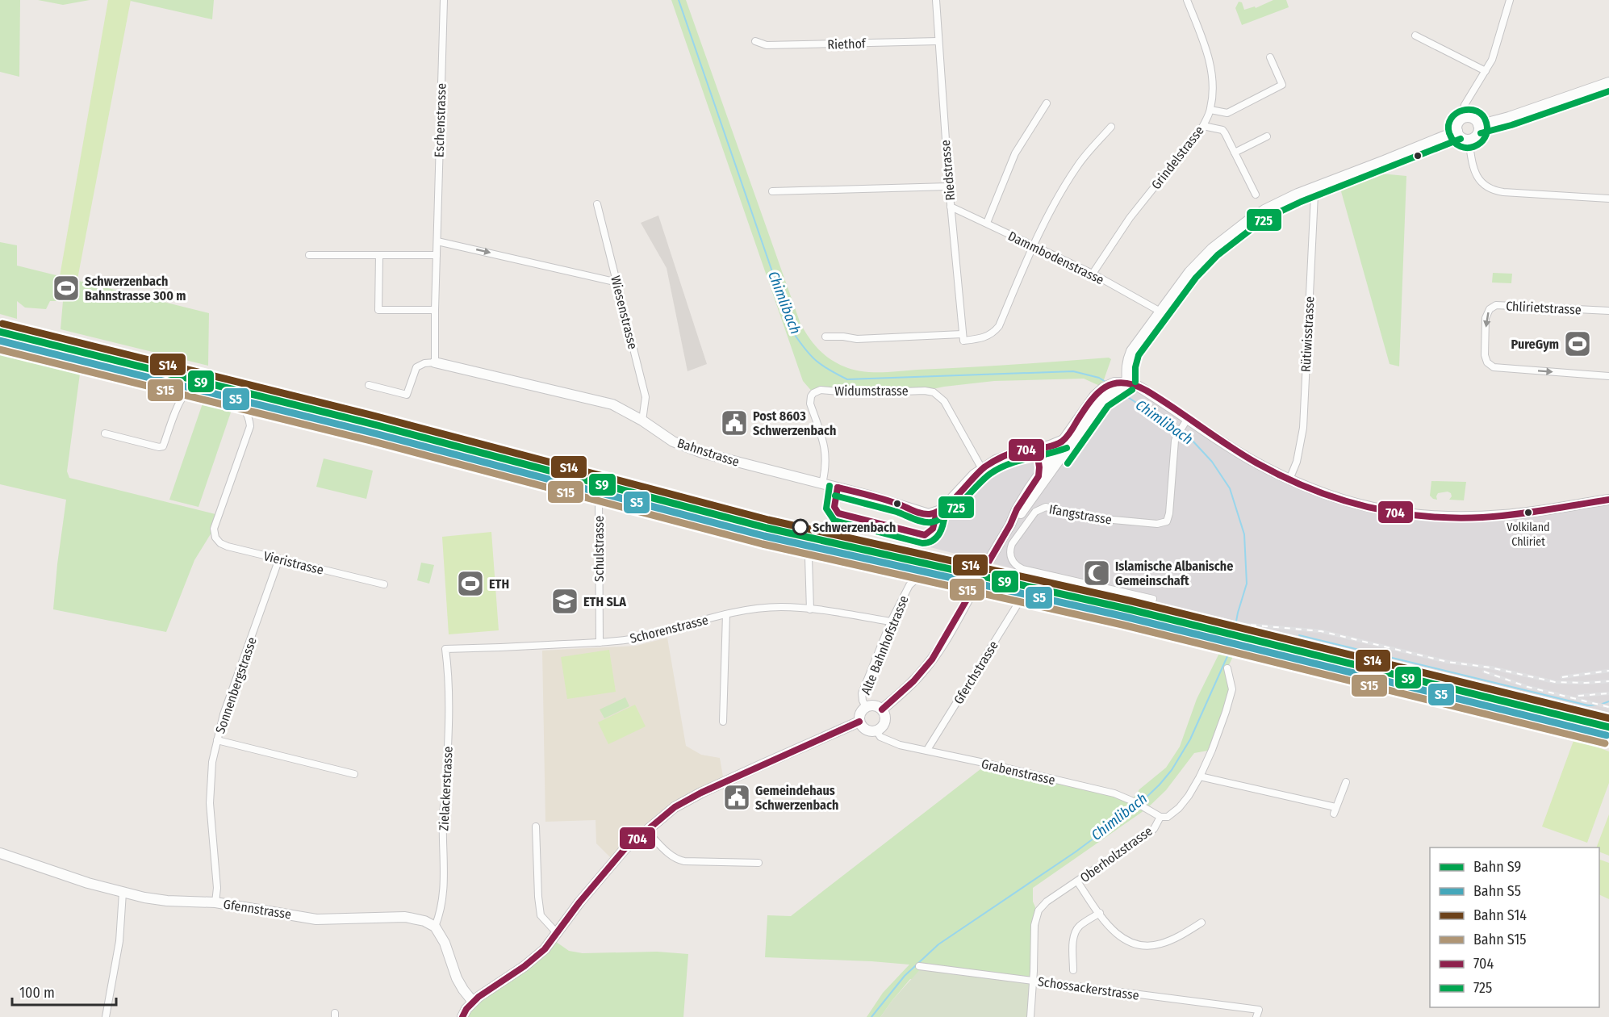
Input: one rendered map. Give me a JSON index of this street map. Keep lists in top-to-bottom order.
{
  "streets": {
    "main road": ["Bahnstrasse", "Gfennstrasse"],
    "street": [
      "Riethof",
      "Eschenstrasse",
      "Grindelstrasse",
      "Riedstrasse",
      "Dammbodenstrasse",
      "Chlirietstrasse",
      "Wiesenstrasse",
      "Rütiwisstrasse",
      "Widumstrasse",
      "Ifangstrasse",
      "Schulstrasse",
      "Vieristrasse",
      "Schorenstrasse",
      "Alte Bahnhofstrasse",
      "Gferchstrasse",
      "Sonnenbergstrasse",
      "Grabenstrasse",
      "Zielackerstrasse",
      "Oberholzstrasse",
      "Schossackerstrasse"
    ]
  },
  "crossings": [
    ["Riethof", "Riedstrasse"],
    ["Eschenstrasse", "Bahnstrasse"],
    ["Grindelstrasse", "Dammbodenstrasse"],
    ["Riedstrasse", "Dammbodenstrasse"],
    ["Wiesenstrasse", "Bahnstrasse"],
    ["Widumstrasse", "Bahnstrasse"],
    ["Schulstrasse", "Schorenstrasse"],
    ["Vieristrasse", "Sonnenbergstrasse"],
    ["Schorenstrasse", "Alte Bahnhofstrasse"],
    ["Schorenstrasse", "Zielackerstrasse"],
    ["Alte Bahnhofstrasse", "Gferchstrasse"],
    ["Alte Bahnhofstrasse", "Grabenstrasse"],
    ["Gferchstrasse", "Grabenstrasse"],
    ["Sonnenbergstrasse", "Gfennstrasse"],
    ["Grabenstrasse", "Oberholzstrasse"],
    ["Zielackerstrasse", "Gfennstrasse"],
    ["Oberholzstrasse", "Schossackerstrasse"]
  ],
  "water": ["Chimlibach"],
  "places": {
    "sports": ["Schwerzenbach Bahnstrasse 300 m", "PureGym", "ETH"],
    "public building": ["Post 8603 Schwerzenbach", "Gemeindehaus Schwerzenbach"],
    "other": ["Volkiland Chliriet", "Schwerzenbach"],
    "mosque": ["Islamische Albanische Gemeinschaft"],
    "school or university": ["ETH SLA"]
  },
  "lines": [
    "transit line 725",
    "rail line S14",
    "rail line S9",
    "rail line S5",
    "rail line S15",
    "transit line 704"
  ],
  "legend": [
    "Bahn S9",
    "Bahn S5",
    "Bahn S14",
    "Bahn S15",
    "704",
    "725"
  ],
  "scale_bar": "100 m"
}
